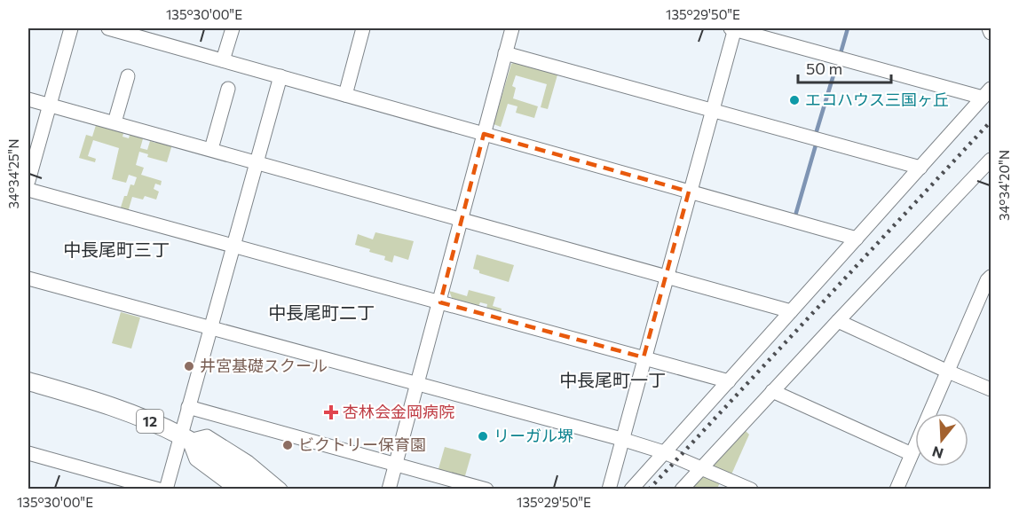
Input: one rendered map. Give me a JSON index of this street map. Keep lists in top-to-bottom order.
{
  "streets": {
    "main road": ["12"]
  },
  "districts": ["中長尾町三丁", "中長尾町二丁", "中長尾町一丁"],
  "places": {
    "other": [
      "エコハウス三国ヶ丘",
      "井宮基礎スクール",
      "リーガル堺",
      "ビクトリー保育園"
    ],
    "health": ["杏林会金岡病院"]
  },
  "scale_bar": "50 m",
  "north": "bottom",
  "coordinates": [
    "135°30'00\"E",
    "135°29'50\"E",
    "34°34'25\"N",
    "34°34'20\"N"
  ]
}
